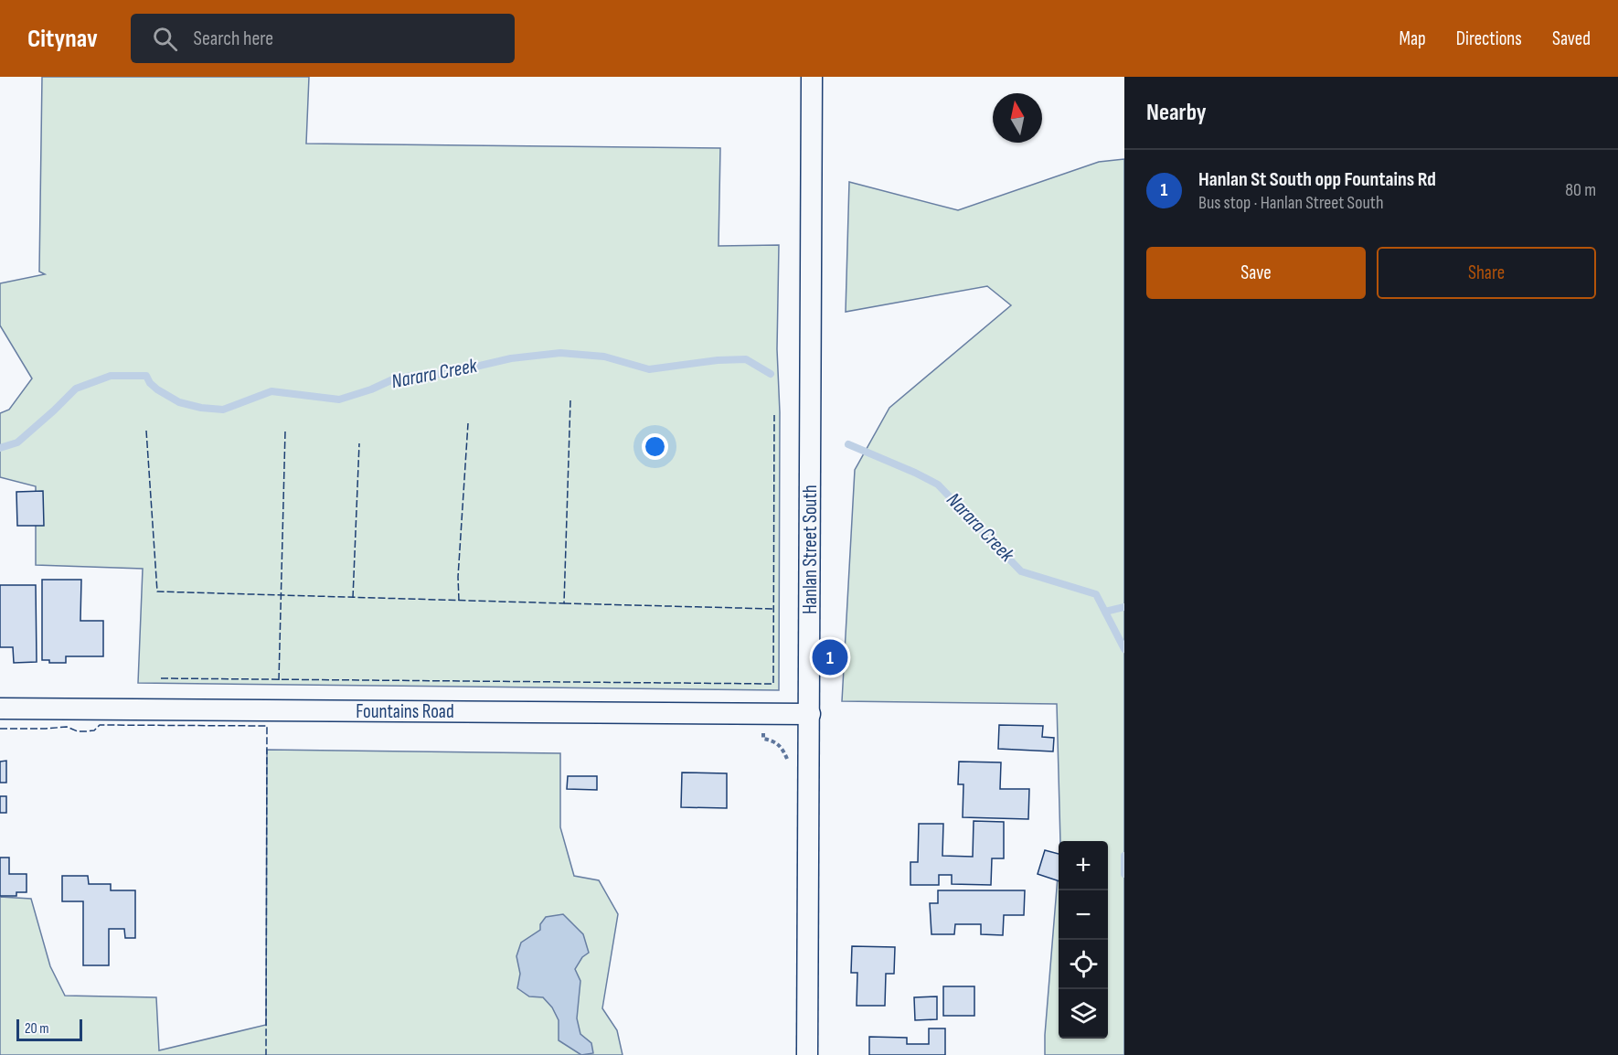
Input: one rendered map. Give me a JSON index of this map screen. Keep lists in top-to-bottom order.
{
  "streets": {
    "street": ["Hanlan Street South", "Fountains Road"]
  },
  "crossings": [
    ["Hanlan Street South", "Fountains Road"]
  ],
  "water": ["Narara Creek"],
  "scale_bar": "20 m",
  "north": "top",
  "page": {
    "header": "Citynav",
    "search": "Search here",
    "nav": ["Map", "Directions", "Saved"],
    "heading": "Nearby",
    "list": [
      {
        "mark": "1",
        "name": "Hanlan St South opp Fountains Rd",
        "note": "Bus stop · Hanlan Street South",
        "value": "80 m"
      }
    ],
    "buttons": ["Save", "Share"],
    "pins": "1",
    "map_buttons": ["+", "−"],
    "scale": "20 m"
  }
}
